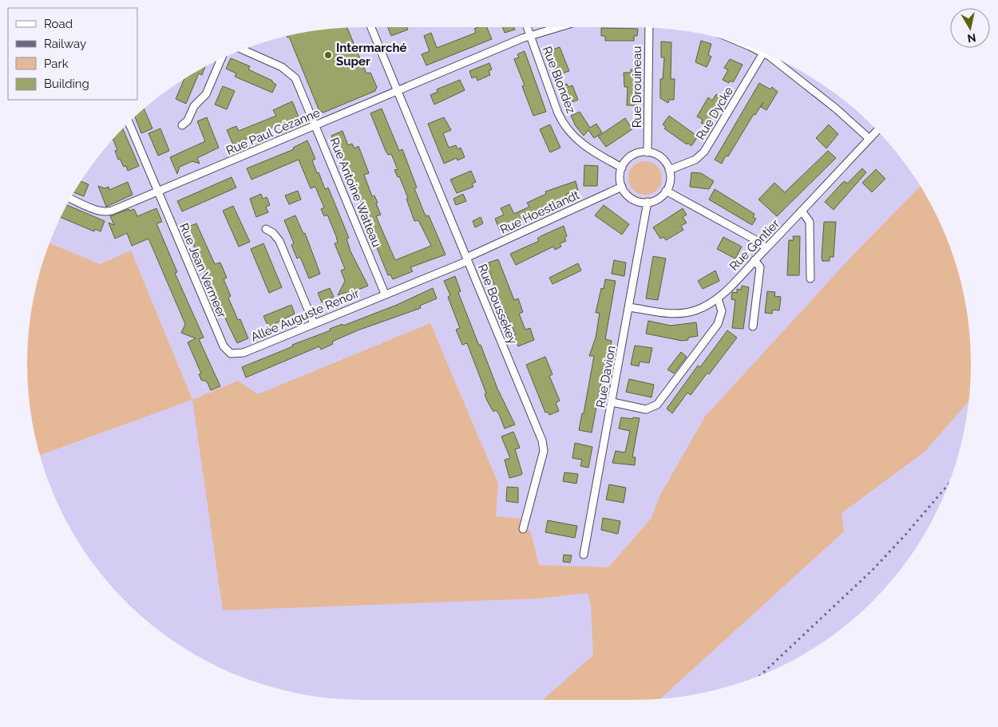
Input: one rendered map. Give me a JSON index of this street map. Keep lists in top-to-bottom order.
{
  "streets": {
    "street": [
      "Rue Blondez",
      "Rue Drouineau",
      "Rue Dycke",
      "Rue Paul Cézanne",
      "Rue Antoine Watteau",
      "Rue Hoestlandt",
      "Rue Gontier",
      "Rue Jean Vermeer",
      "Rue Boussekey",
      "Allée Auguste Renoir",
      "Rue Davion"
    ]
  },
  "crossings": [
    ["Rue Blondez", "Rue Drouineau"],
    ["Rue Blondez", "Rue Dycke"],
    ["Rue Blondez", "Rue Paul Cézanne"],
    ["Rue Blondez", "Rue Hoestlandt"],
    ["Rue Blondez", "Rue Davion"],
    ["Rue Drouineau", "Rue Dycke"],
    ["Rue Drouineau", "Rue Hoestlandt"],
    ["Rue Drouineau", "Rue Davion"],
    ["Rue Dycke", "Rue Hoestlandt"],
    ["Rue Dycke", "Rue Davion"],
    ["Rue Paul Cézanne", "Rue Antoine Watteau"],
    ["Rue Paul Cézanne", "Rue Jean Vermeer"],
    ["Rue Paul Cézanne", "Rue Boussekey"],
    ["Rue Antoine Watteau", "Allée Auguste Renoir"],
    ["Rue Hoestlandt", "Rue Boussekey"],
    ["Rue Hoestlandt", "Rue Davion"],
    ["Rue Gontier", "Rue Davion"],
    ["Rue Jean Vermeer", "Allée Auguste Renoir"]
  ],
  "places": ["Intermarché Super"],
  "legend": [
    "Road",
    "Railway",
    "Park",
    "Building"
  ],
  "north": "bottom"
}
